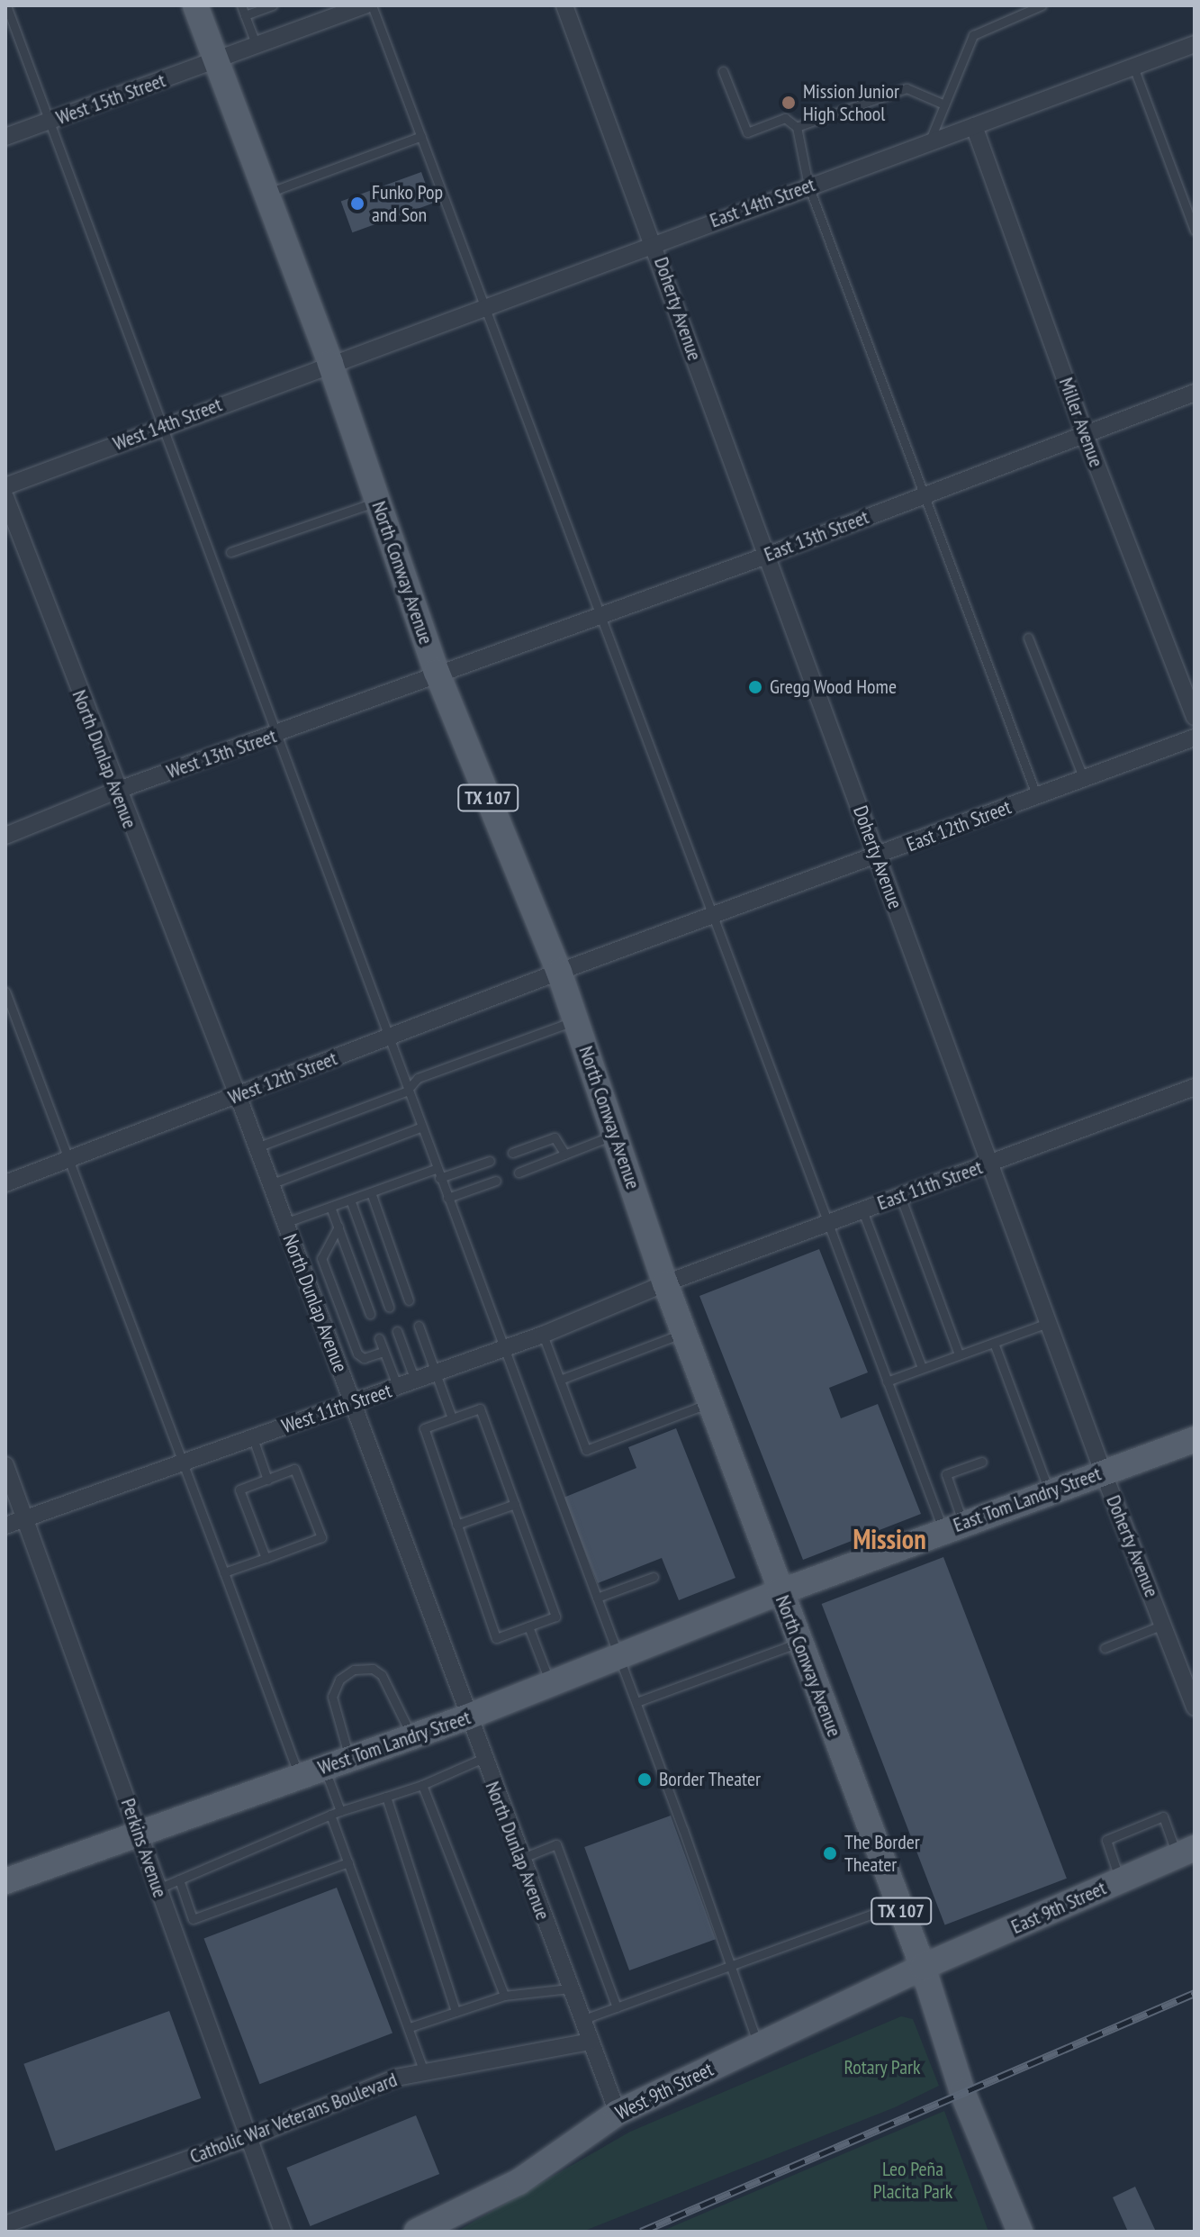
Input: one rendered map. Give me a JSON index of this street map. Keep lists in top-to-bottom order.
{
  "streets": {
    "main road": [
      "North Conway Avenue",
      "TX 107",
      "East Tom Landry Street",
      "West Tom Landry Street",
      "East 9th Street",
      "West 9th Street"
    ],
    "street": [
      "West 15th Street",
      "East 14th Street",
      "Doherty Avenue",
      "Miller Avenue",
      "West 14th Street",
      "East 13th Street",
      "West 13th Street",
      "North Dunlap Avenue",
      "East 12th Street",
      "West 12th Street",
      "East 11th Street",
      "West 11th Street",
      "Perkins Avenue",
      "Catholic War Veterans Boulevard"
    ]
  },
  "crossings": [
    ["West 15th Street", "North Conway Avenue"],
    ["East 14th Street", "Doherty Avenue"],
    ["East 14th Street", "Miller Avenue"],
    ["East 14th Street", "West 14th Street"],
    ["East 14th Street", "North Conway Avenue"],
    ["Doherty Avenue", "East 13th Street"],
    ["Doherty Avenue", "East 12th Street"],
    ["Doherty Avenue", "East 11th Street"],
    ["Doherty Avenue", "East Tom Landry Street"],
    ["Miller Avenue", "East 13th Street"],
    ["West 14th Street", "North Conway Avenue"],
    ["East 13th Street", "North Conway Avenue"],
    ["East 13th Street", "West 13th Street"],
    ["North Conway Avenue", "West 13th Street"],
    ["North Conway Avenue", "East 12th Street"],
    ["North Conway Avenue", "West 12th Street"],
    ["North Conway Avenue", "East 11th Street"],
    ["North Conway Avenue", "West 11th Street"],
    ["North Conway Avenue", "East Tom Landry Street"],
    ["North Conway Avenue", "West Tom Landry Street"],
    ["North Conway Avenue", "East 9th Street"],
    ["North Conway Avenue", "West 9th Street"],
    ["West 13th Street", "North Dunlap Avenue"],
    ["North Dunlap Avenue", "West 12th Street"],
    ["North Dunlap Avenue", "West 11th Street"],
    ["North Dunlap Avenue", "West Tom Landry Street"],
    ["North Dunlap Avenue", "West 9th Street"],
    ["North Dunlap Avenue", "Catholic War Veterans Boulevard"],
    ["East 12th Street", "West 12th Street"],
    ["East 11th Street", "West 11th Street"],
    ["West 11th Street", "Perkins Avenue"],
    ["East Tom Landry Street", "West Tom Landry Street"],
    ["West Tom Landry Street", "Perkins Avenue"],
    ["Perkins Avenue", "Catholic War Veterans Boulevard"],
    ["East 9th Street", "West 9th Street"]
  ],
  "districts": ["Mission"],
  "parks": ["Rotary Park", "Leo Peña Placita Park"],
  "places": [
    "Mission Junior High School",
    "Funko Pop and Son",
    "Gregg Wood Home",
    "Border Theater",
    "The Border Theater"
  ]
}
